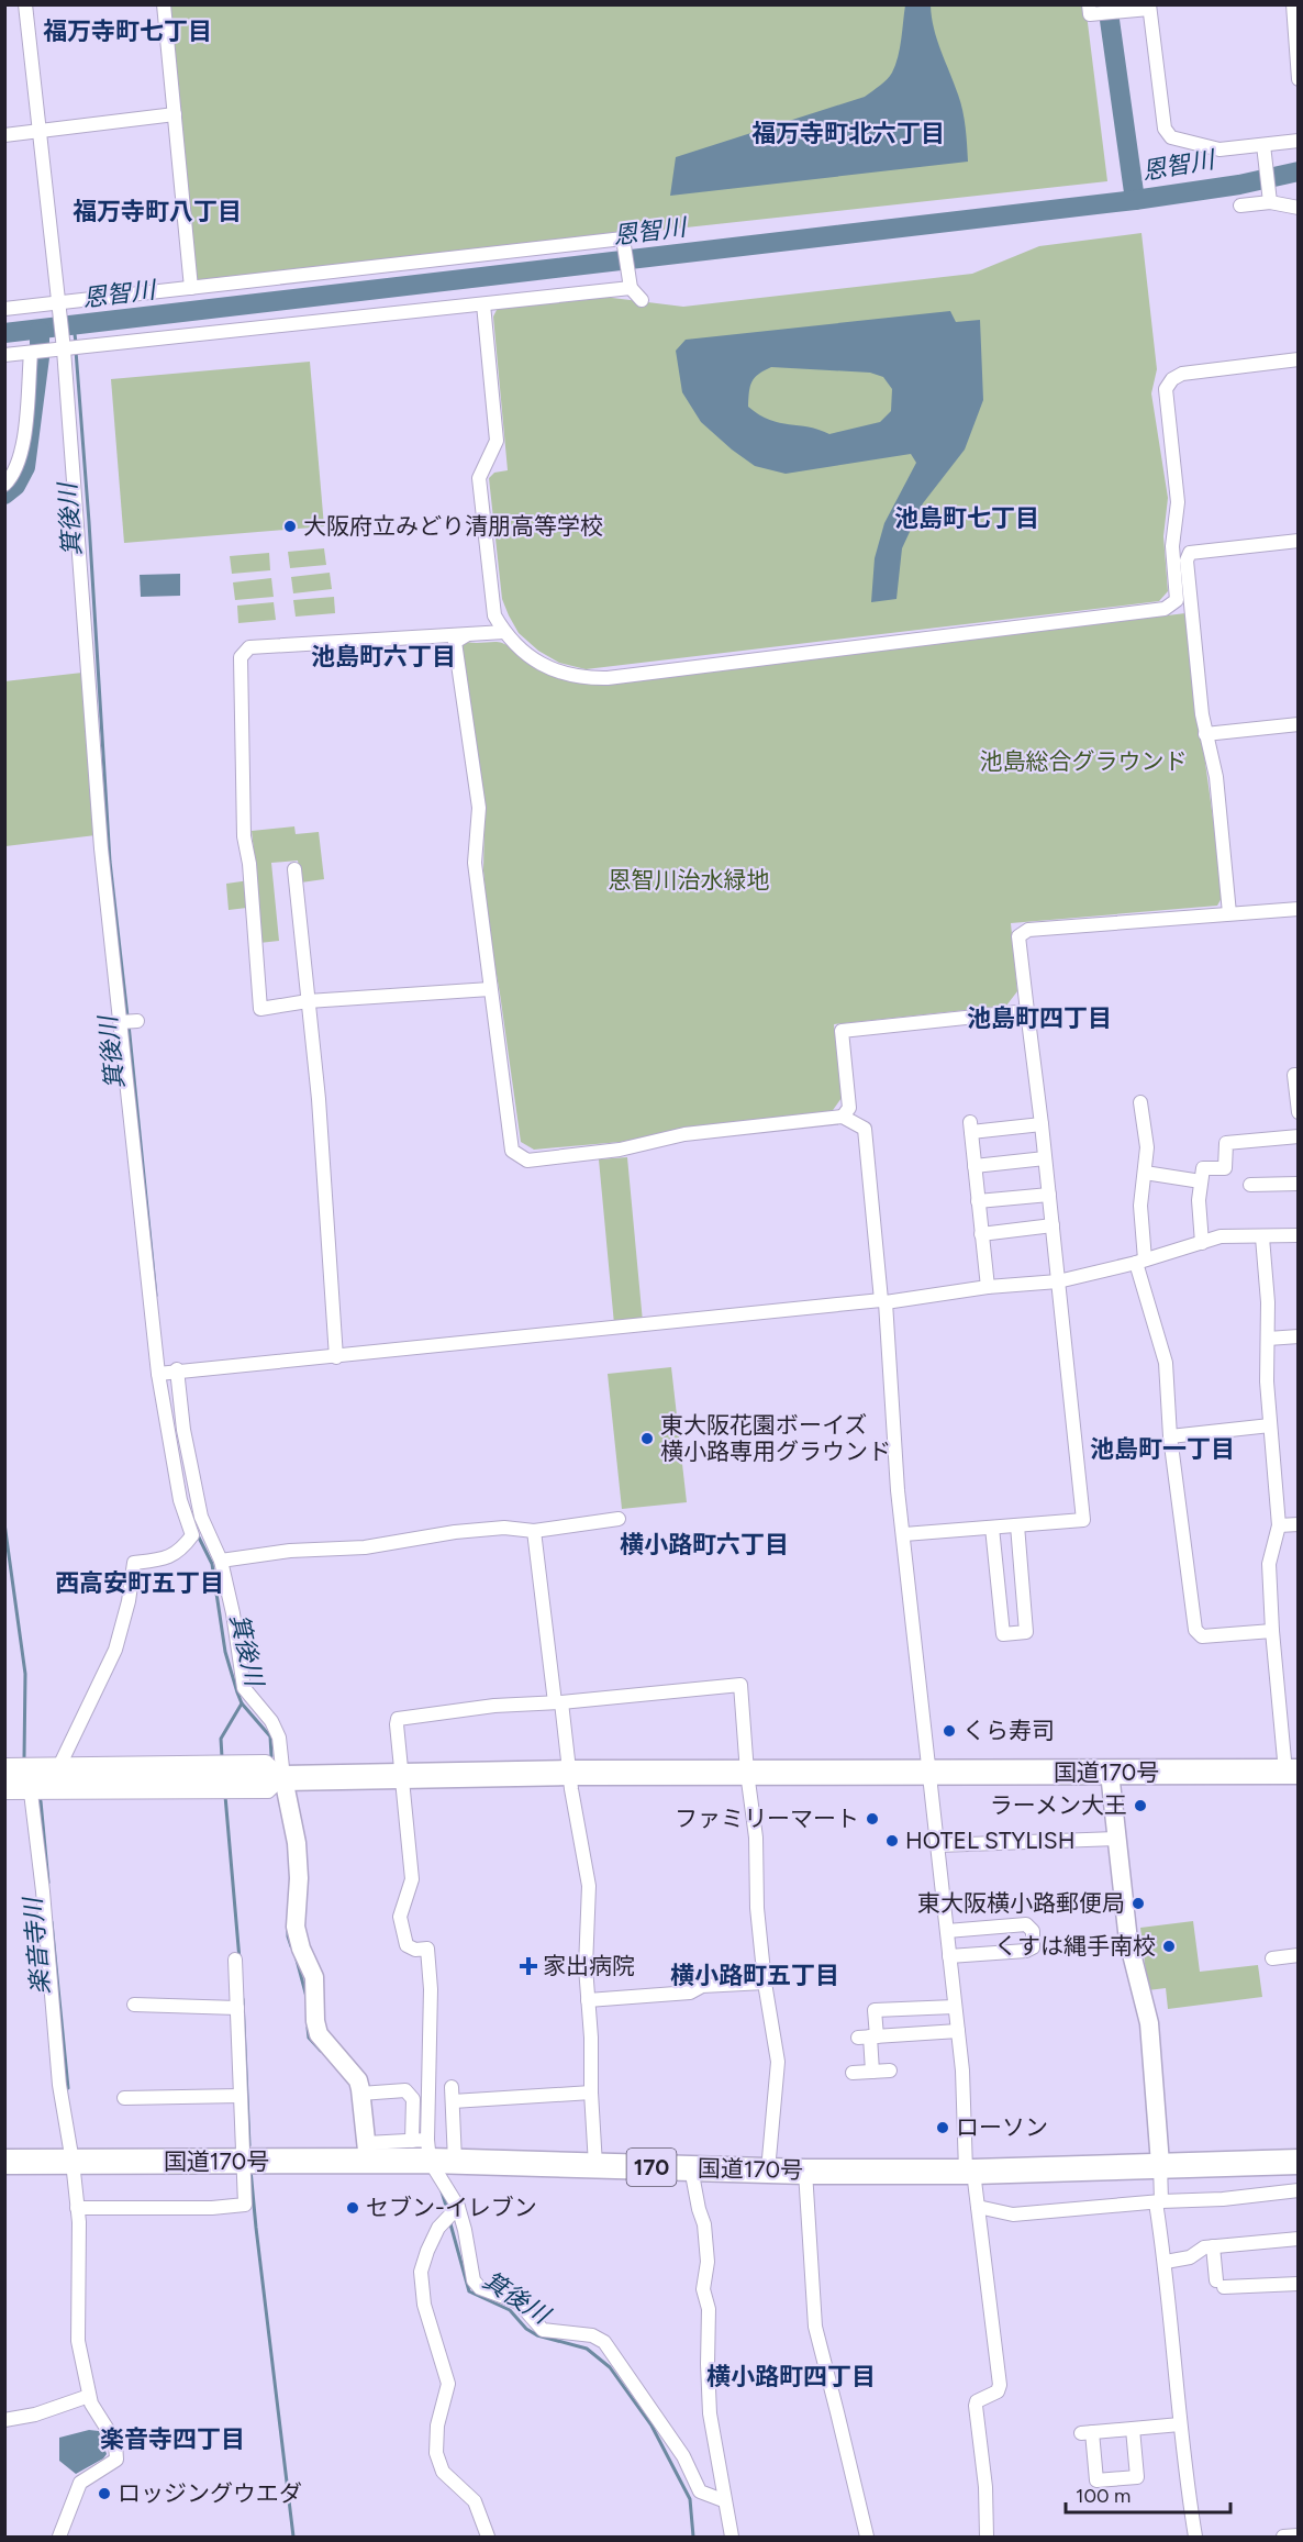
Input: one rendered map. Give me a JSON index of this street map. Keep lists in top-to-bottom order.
{
  "streets": {
    "highway": ["国道170号", "170"]
  },
  "districts": [
    "福万寺町七丁目",
    "福万寺町北六丁目",
    "福万寺町八丁目",
    "池島町七丁目",
    "池島町六丁目",
    "池島町四丁目",
    "池島町一丁目",
    "横小路町六丁目",
    "西高安町五丁目",
    "横小路町五丁目",
    "横小路町四丁目",
    "楽音寺四丁目"
  ],
  "water": ["恩智川", "箕後川", "楽音寺川"],
  "parks": ["池島総合グラウンド", "恩智川治水緑地"],
  "places": {
    "other": [
      "大阪府立みどり清朋高等学校",
      "東大阪花園ボーイズ 横小路専用グラウンド",
      "くら寿司",
      "ラーメン大王",
      "ファミリーマート",
      "HOTEL STYLISH",
      "東大阪横小路郵便局",
      "くすは縄手南校",
      "ローソン",
      "セブン-イレブン",
      "ロッジングウエダ"
    ],
    "health": ["家出病院"]
  },
  "scale_bar": "100 m"
}
